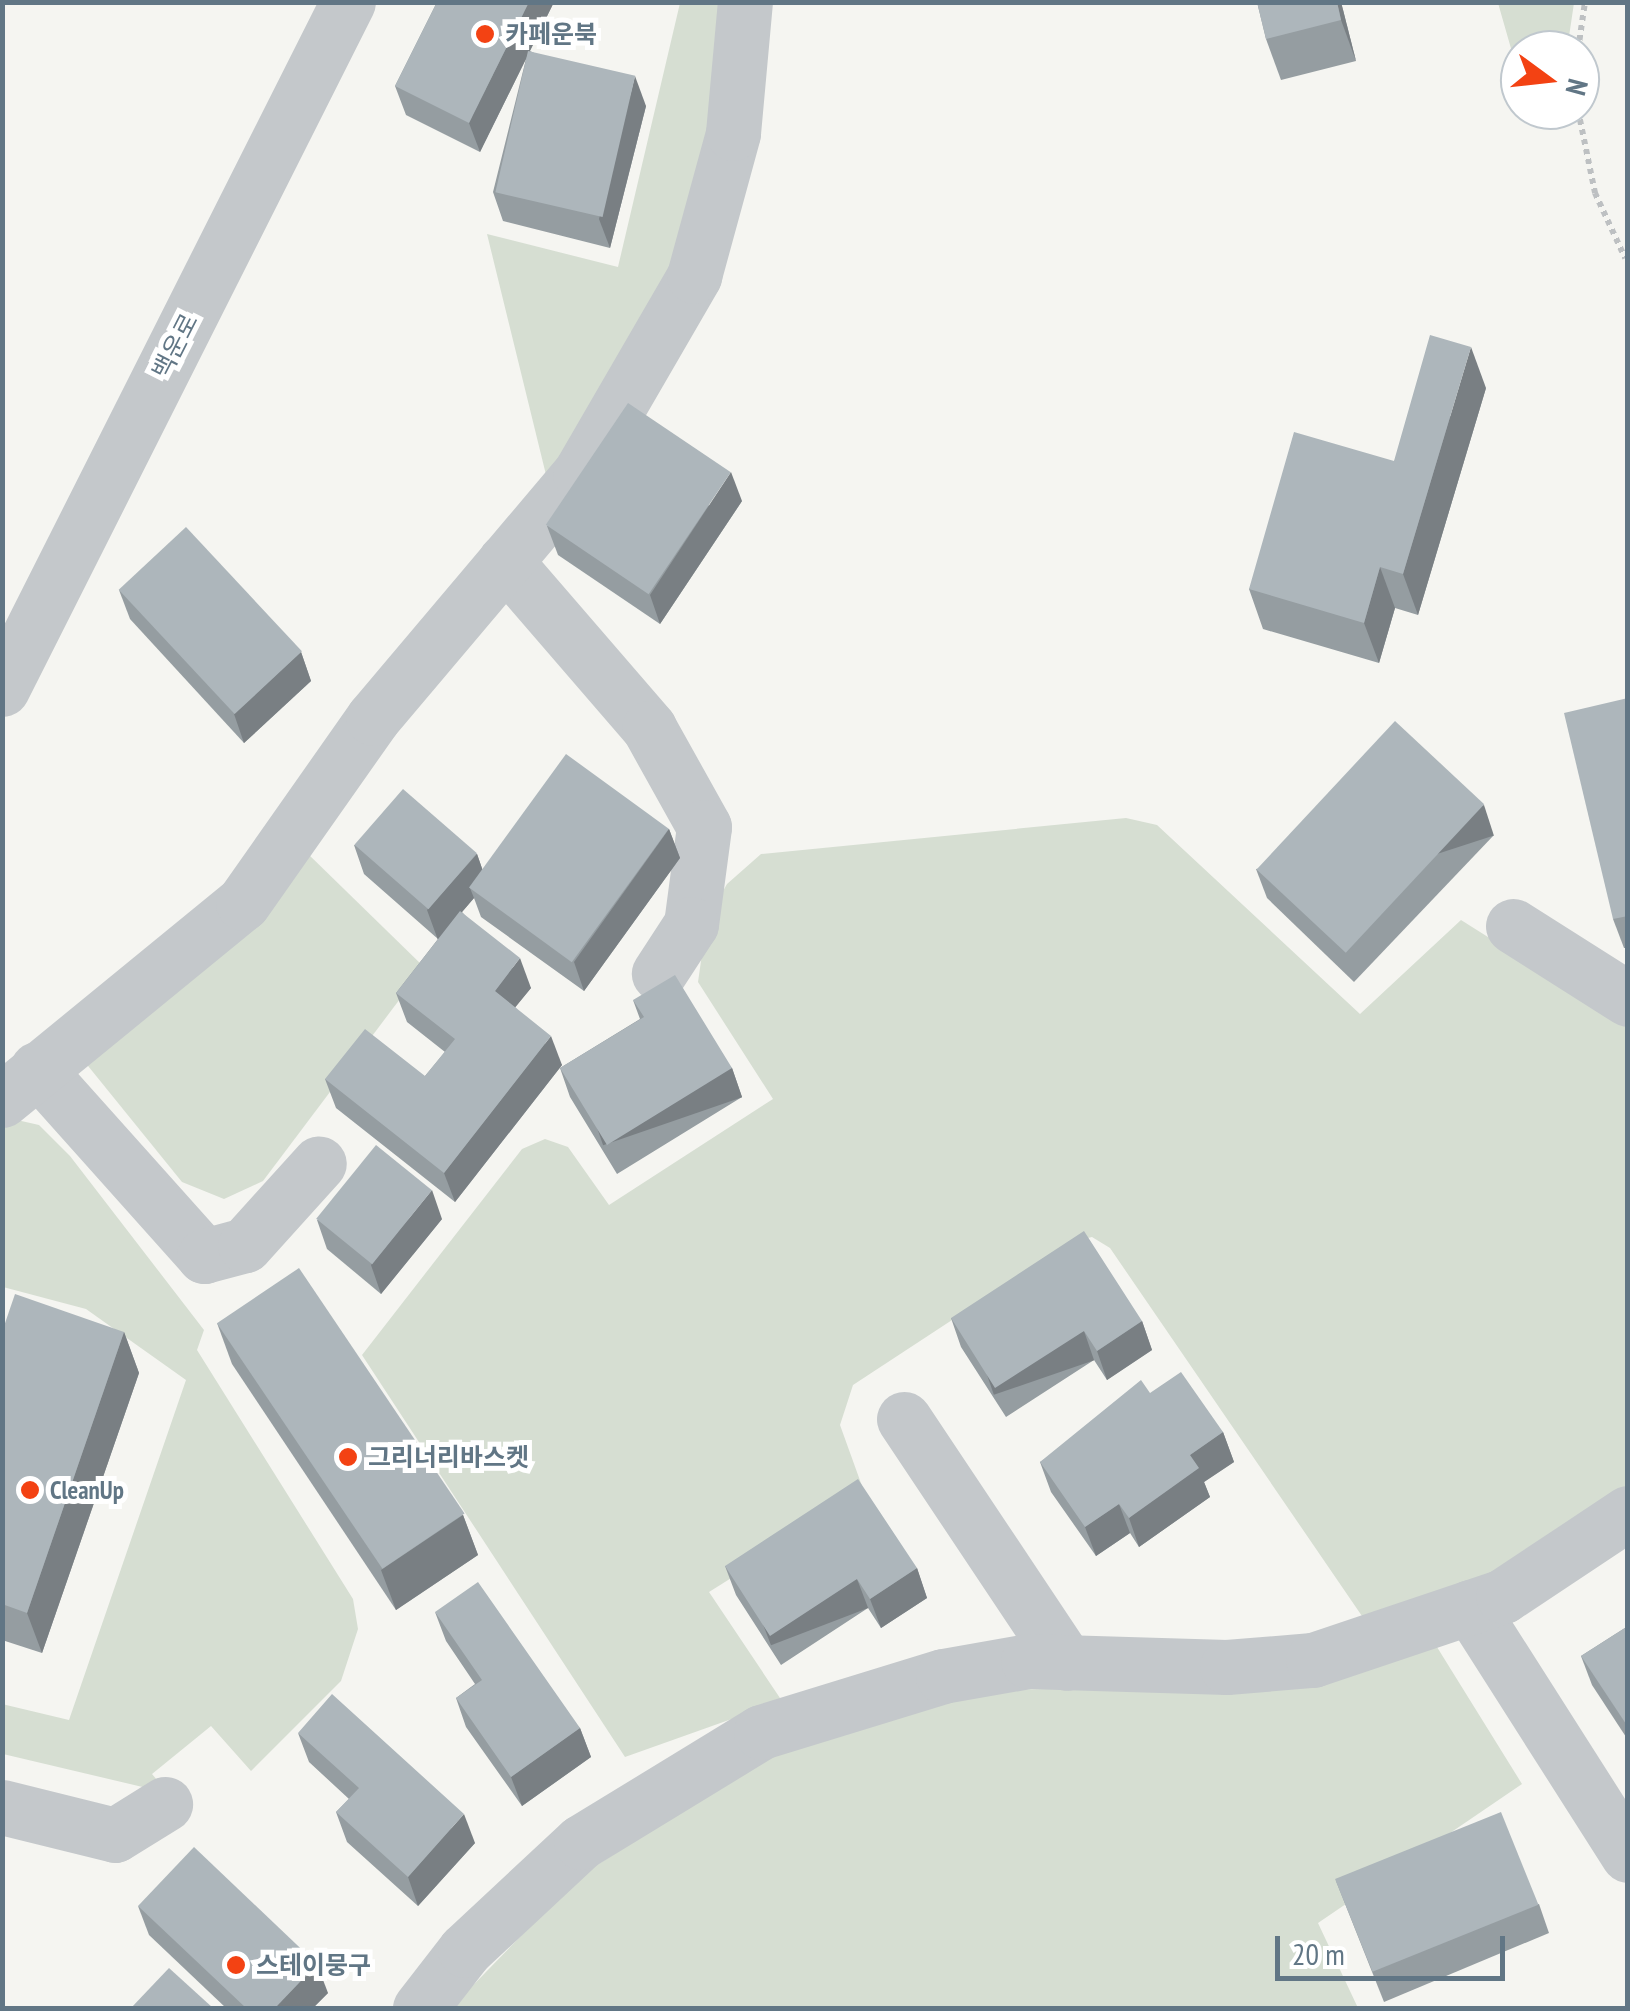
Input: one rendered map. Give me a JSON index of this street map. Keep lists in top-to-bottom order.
{
  "streets": {
    "street": ["백운로"]
  },
  "places": [
    "카페운북",
    "그리너리바스켓",
    "CleanUp",
    "스테이뭉구"
  ],
  "scale_bar": "20 m",
  "north": "right"
}
